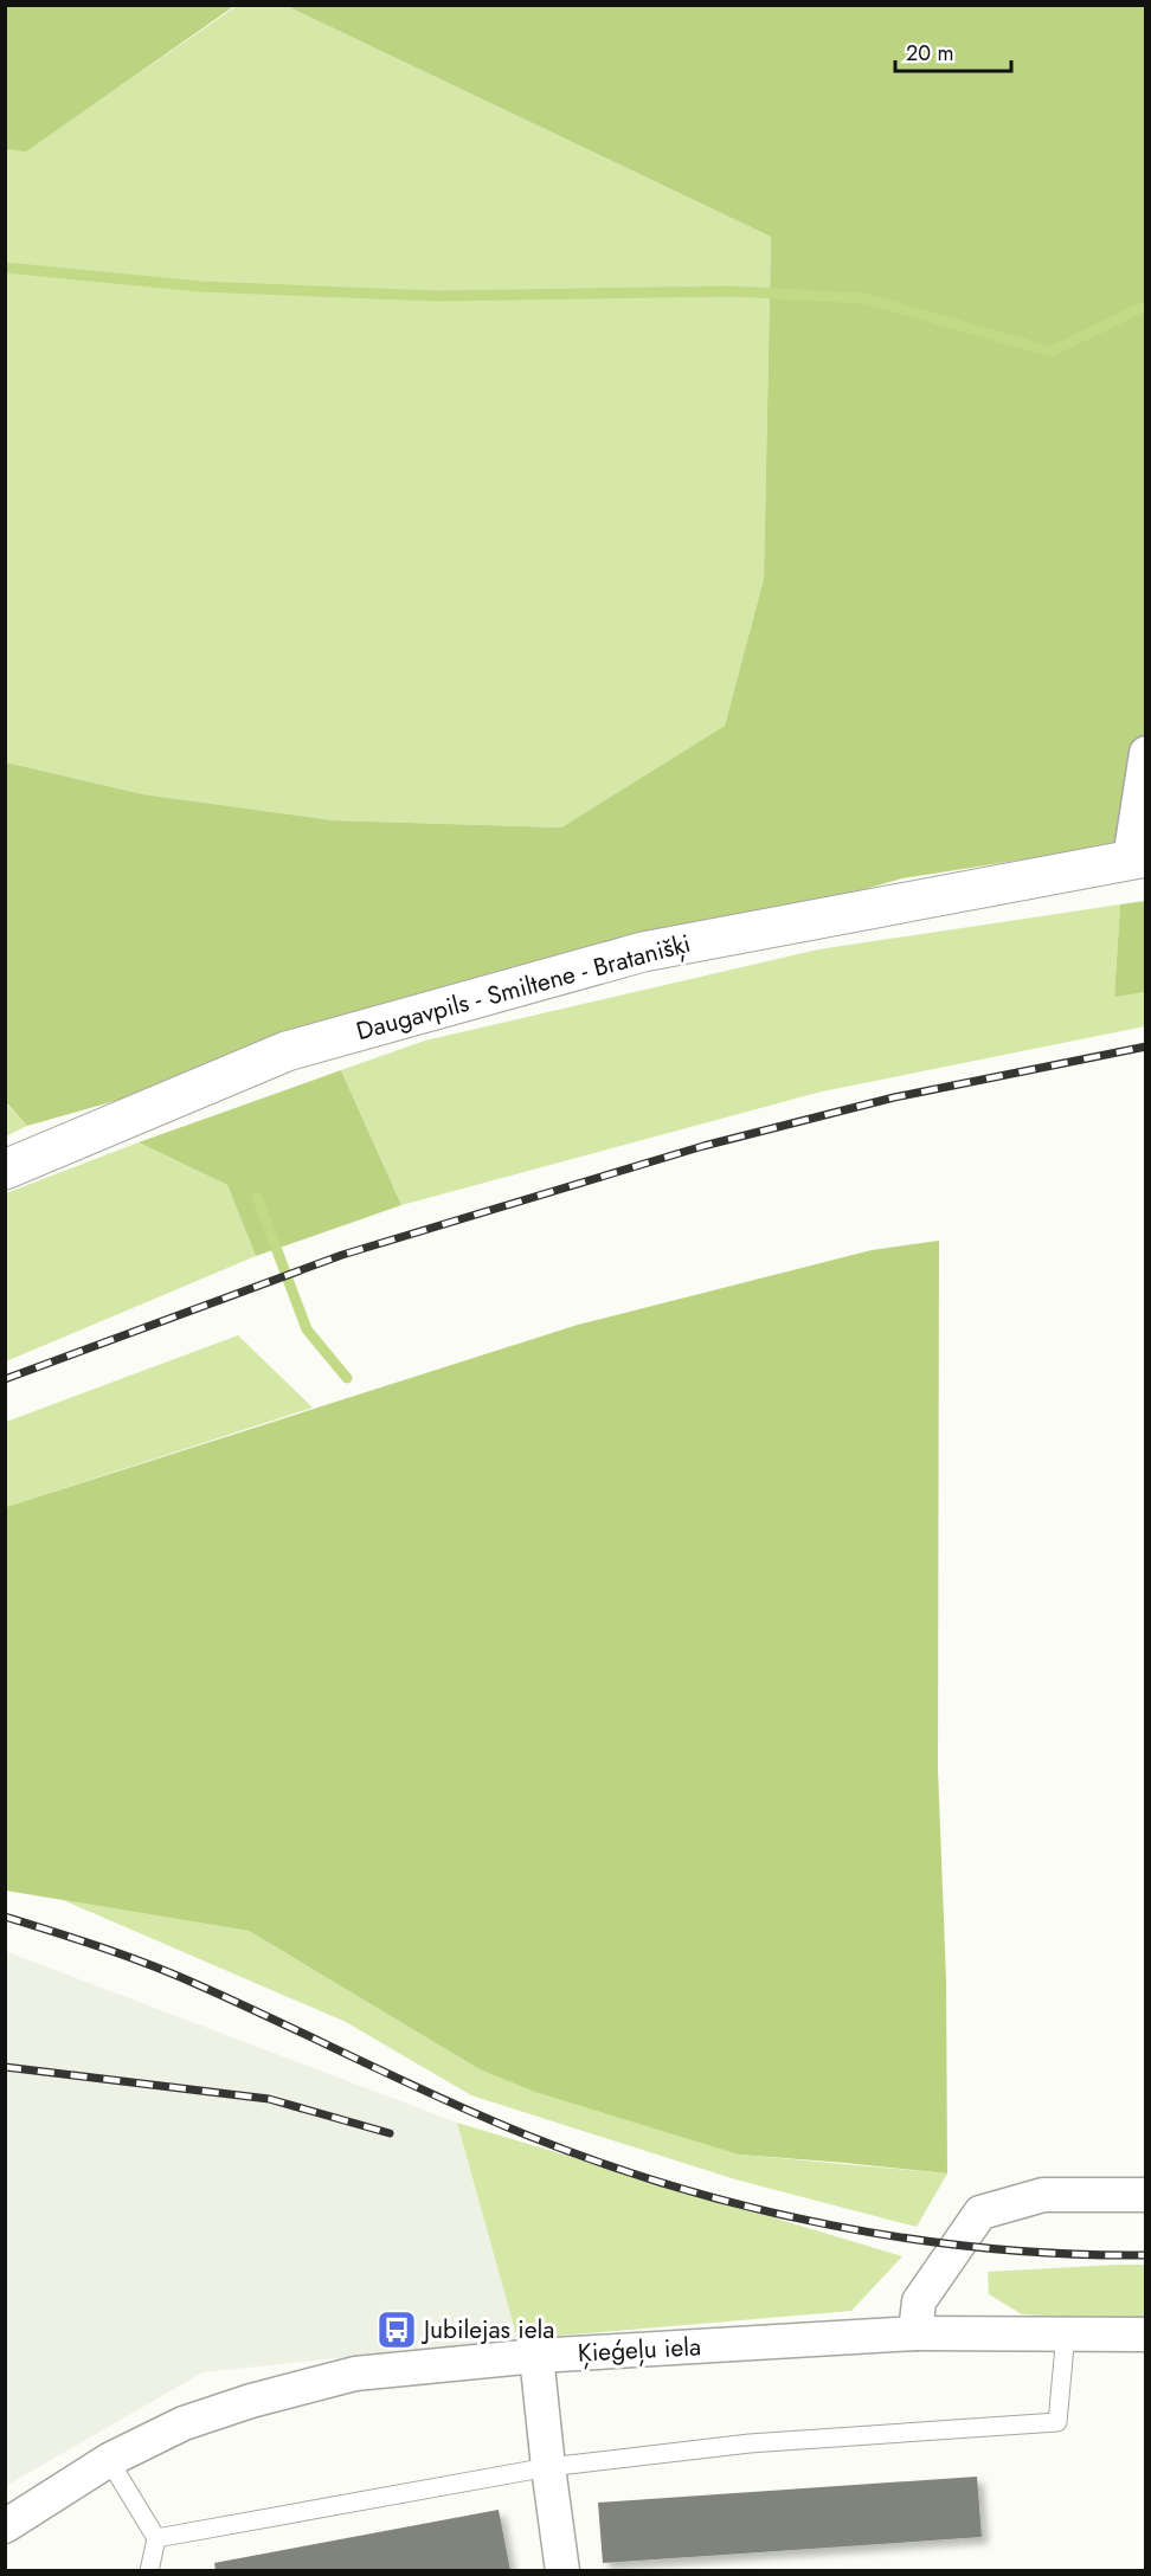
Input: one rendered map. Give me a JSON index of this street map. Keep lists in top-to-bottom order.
{
  "streets": {
    "main road": ["Daugavpils - Smiltene - Bratanišķi"],
    "street": ["Ķieģeļu iela"]
  },
  "places": {
    "bus stop": ["Jubilejas iela"]
  },
  "scale_bar": "20 m"
}
